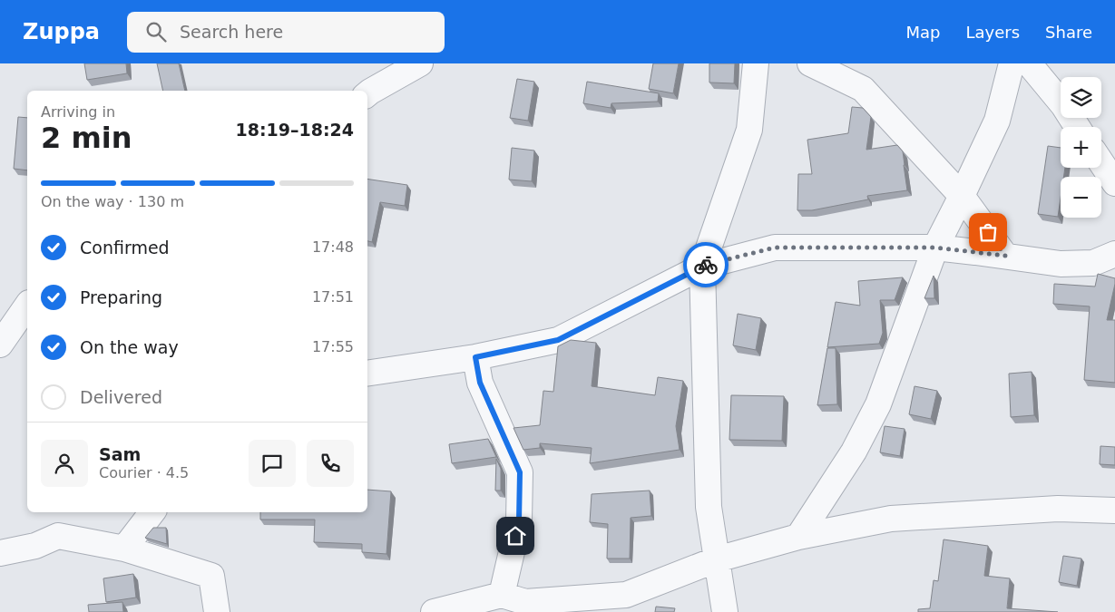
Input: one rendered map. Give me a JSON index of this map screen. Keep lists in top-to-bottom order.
{
  "page": {
    "header": "Zuppa",
    "search": "Search here",
    "nav": ["Map", "Layers", "Share"],
    "map_buttons": ["+", "−"],
    "heading": ["2 min", "Arriving in", "18:19–18:24"],
    "panel": ["Sam", "Courier · 4.5"],
    "bar": "On the way · 130 m",
    "list": [
      ["Confirmed", "17:48"],
      ["Preparing", "17:51"],
      ["On the way", "17:55"],
      "Delivered"
    ]
  }
}
